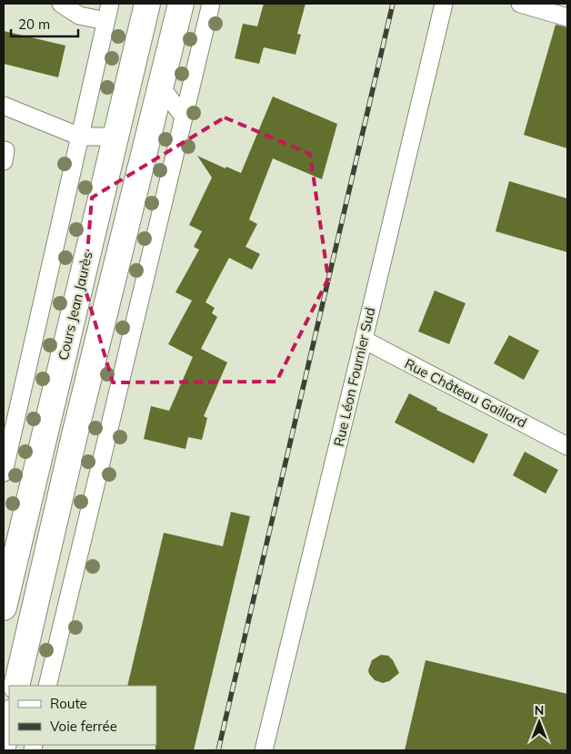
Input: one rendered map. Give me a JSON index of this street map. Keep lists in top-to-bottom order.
{
  "streets": {
    "main road": ["Cours Jean Jaurès"],
    "street": ["Rue Léon Fournier Sud", "Rue Château Gaillard"]
  },
  "crossings": [
    ["Rue Léon Fournier Sud", "Rue Château Gaillard"]
  ],
  "legend": ["Route", "Voie ferrée"],
  "scale_bar": "20 m",
  "north": "top"
}
